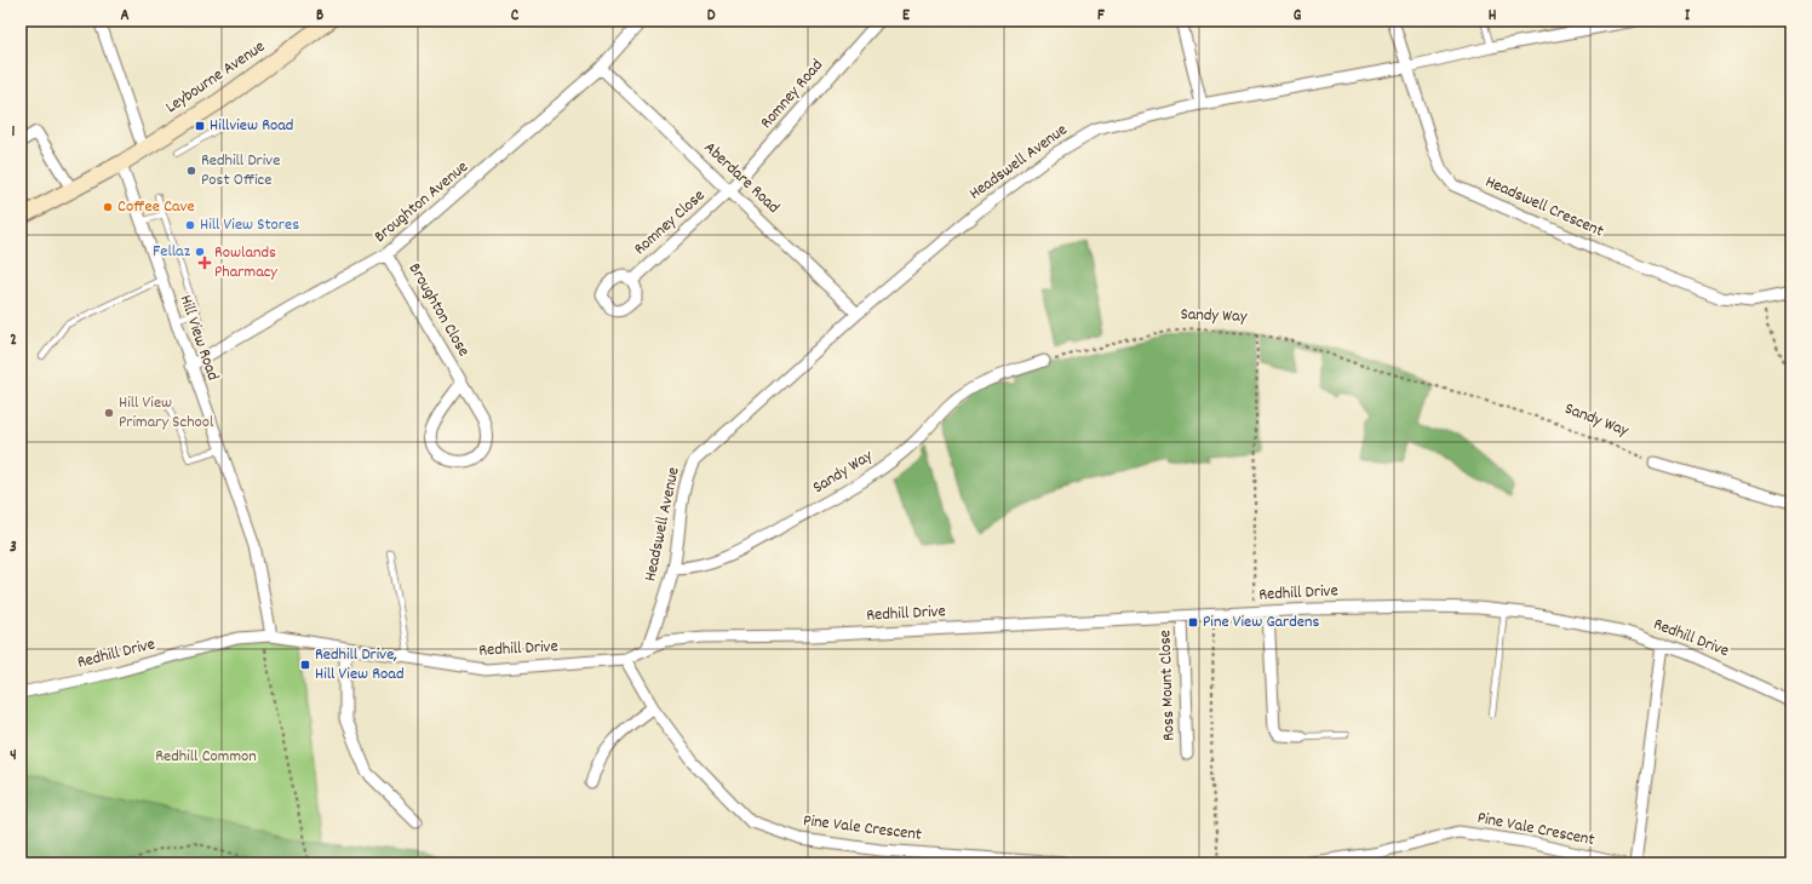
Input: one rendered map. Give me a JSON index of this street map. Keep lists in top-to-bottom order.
{
  "streets": {
    "street": [
      "Leybourne Avenue",
      "Romney Road",
      "Headswell Avenue",
      "Aberdare Road",
      "Broughton Avenue",
      "Headswell Crescent",
      "Romney Close",
      "Broughton Close",
      "Sandy Way",
      "Hill View Road",
      "Redhill Drive",
      "Ross Mount Close",
      "Pine Vale Crescent"
    ]
  },
  "crossings": [
    ["Leybourne Avenue", "Hill View Road"],
    ["Romney Road", "Aberdare Road"],
    ["Romney Road", "Romney Close"],
    ["Headswell Avenue", "Aberdare Road"],
    ["Headswell Avenue", "Headswell Crescent"],
    ["Headswell Avenue", "Sandy Way"],
    ["Headswell Avenue", "Redhill Drive"],
    ["Aberdare Road", "Broughton Avenue"],
    ["Aberdare Road", "Romney Close"],
    ["Broughton Avenue", "Broughton Close"],
    ["Broughton Avenue", "Hill View Road"],
    ["Hill View Road", "Redhill Drive"],
    ["Redhill Drive", "Ross Mount Close"],
    ["Redhill Drive", "Pine Vale Crescent"]
  ],
  "parks": ["Redhill Common"],
  "places": {
    "transit": ["Hillview Road", "Pine View Gardens", "Redhill Drive, Hill View Road"],
    "other": [
      "Redhill Drive Post Office",
      "Coffee Cave",
      "Hill View Stores",
      "Fellaz",
      "Hill View Primary School"
    ],
    "health": ["Rowlands Pharmacy"]
  },
  "grid": {
    "columns": [
      "A",
      "B",
      "C",
      "D",
      "E",
      "F",
      "G",
      "H",
      "I"
    ],
    "rows": [
      "1",
      "2",
      "3",
      "4"
    ]
  }
}
